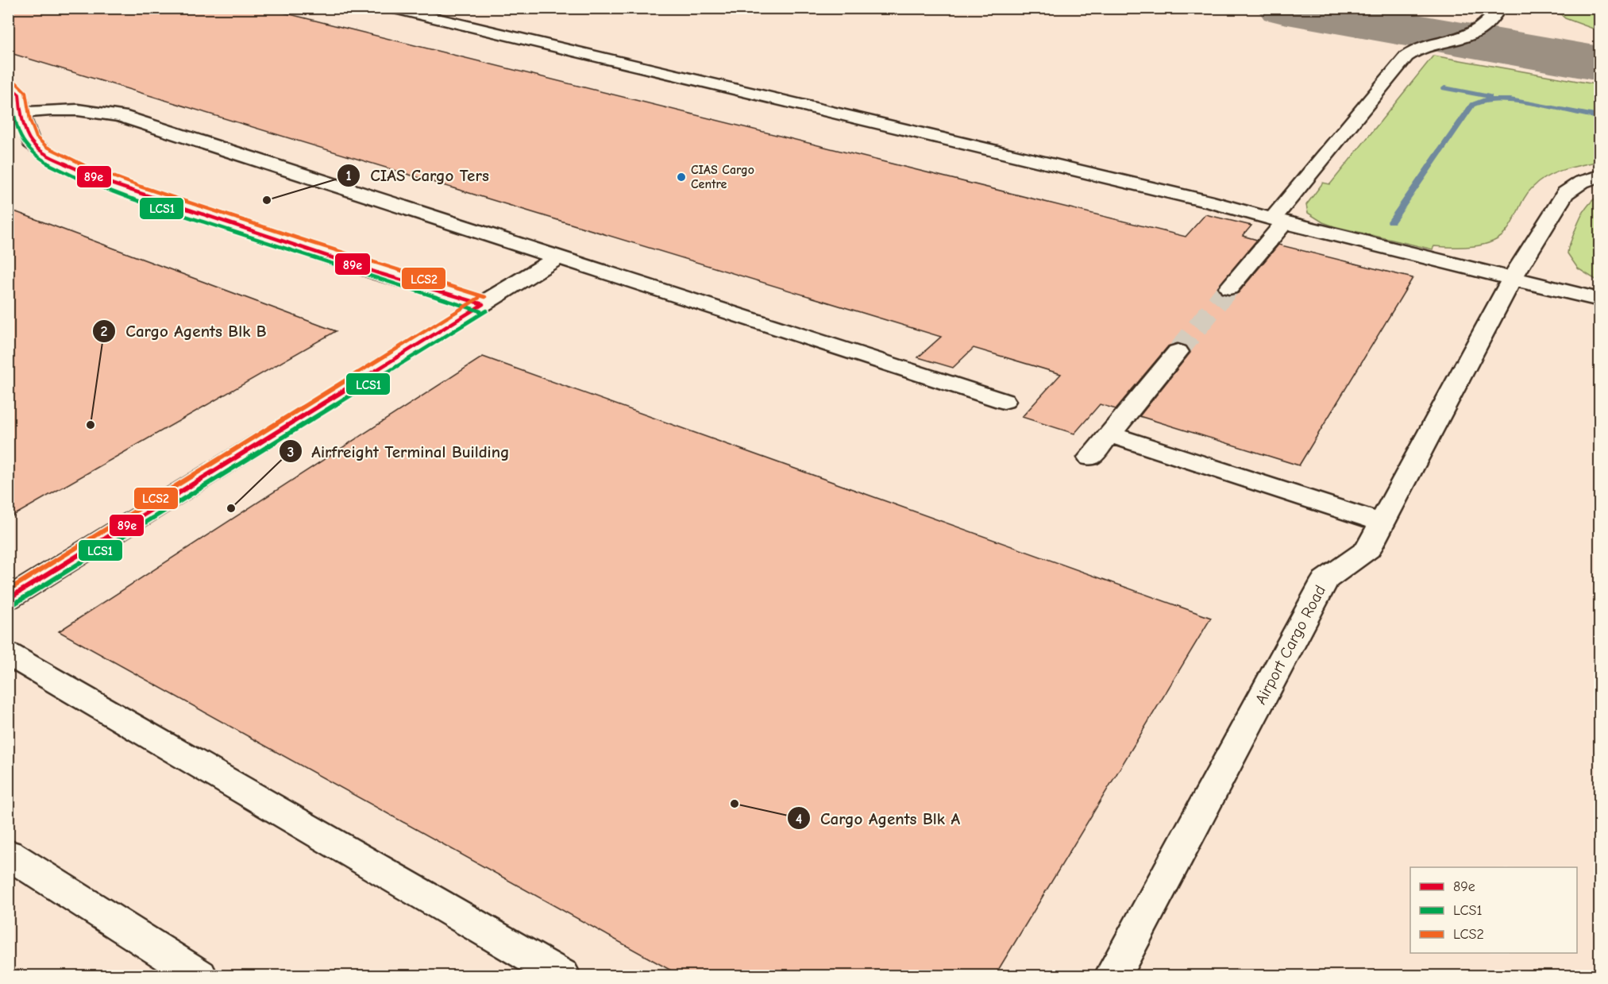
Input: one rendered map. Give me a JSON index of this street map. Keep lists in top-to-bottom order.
{
  "streets": {
    "lane": ["Airport Cargo Road"]
  },
  "places": [
    "CIAS Cargo Centre",
    "CIAS Cargo Ters",
    "Cargo Agents Blk B",
    "Airfreight Terminal Building",
    "Cargo Agents Blk A"
  ],
  "lines": ["transit line LCS2", "transit line 89e", "transit line LCS1"],
  "legend": ["89e", "LCS1", "LCS2"]
}
